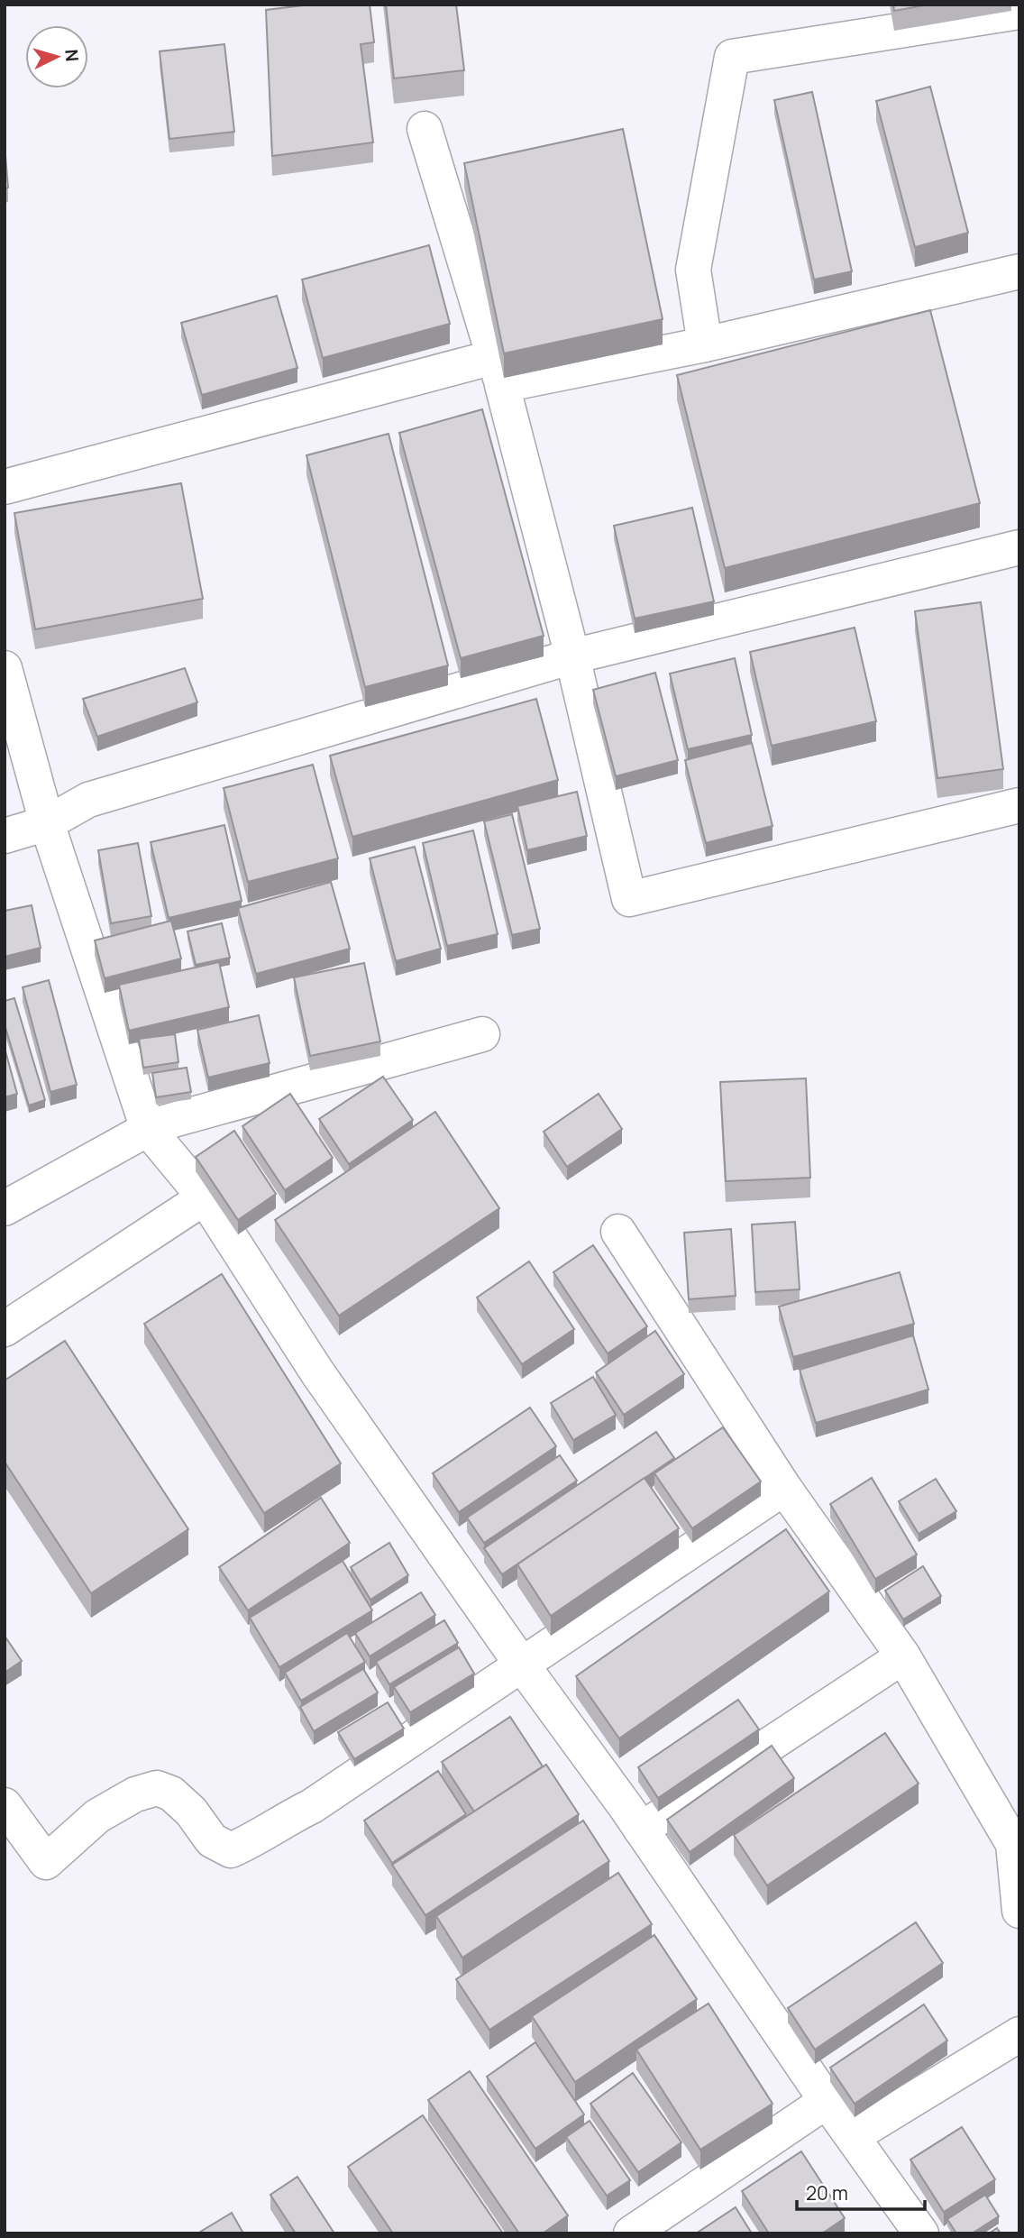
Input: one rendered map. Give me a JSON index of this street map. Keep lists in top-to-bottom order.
{
  "scale_bar": "20 m",
  "north": "right"
}
